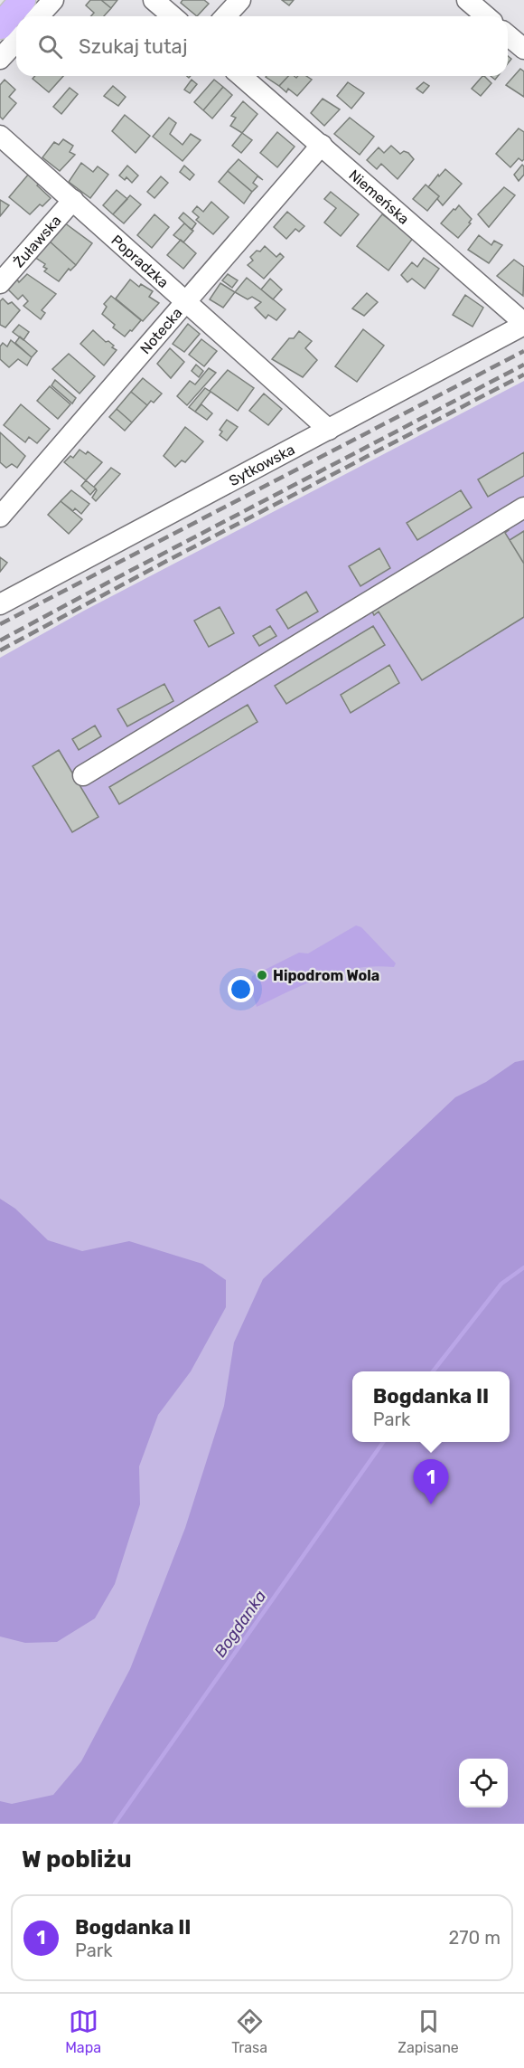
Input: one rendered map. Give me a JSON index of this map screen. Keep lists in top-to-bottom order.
{
  "streets": {
    "street": [
      "Niemeńska",
      "Żuławska",
      "Popradzka",
      "Notecka",
      "Sytkowska"
    ]
  },
  "crossings": [
    ["Niemeńska", "Notecka"],
    ["Niemeńska", "Sytkowska"],
    ["Żuławska", "Popradzka"],
    ["Popradzka", "Notecka"],
    ["Popradzka", "Sytkowska"]
  ],
  "water": ["Bogdanka"],
  "places": ["Hipodrom Wola"],
  "page": {
    "search": "Szukaj tutaj",
    "popup": ["Bogdanka II", "Park"],
    "pins": "1",
    "heading": "W pobliżu",
    "list": [
      {
        "mark": "1",
        "name": "Bogdanka II",
        "note": "Park",
        "value": "270 m"
      }
    ],
    "nav": ["Mapa", "Trasa", "Zapisane"]
  }
}
